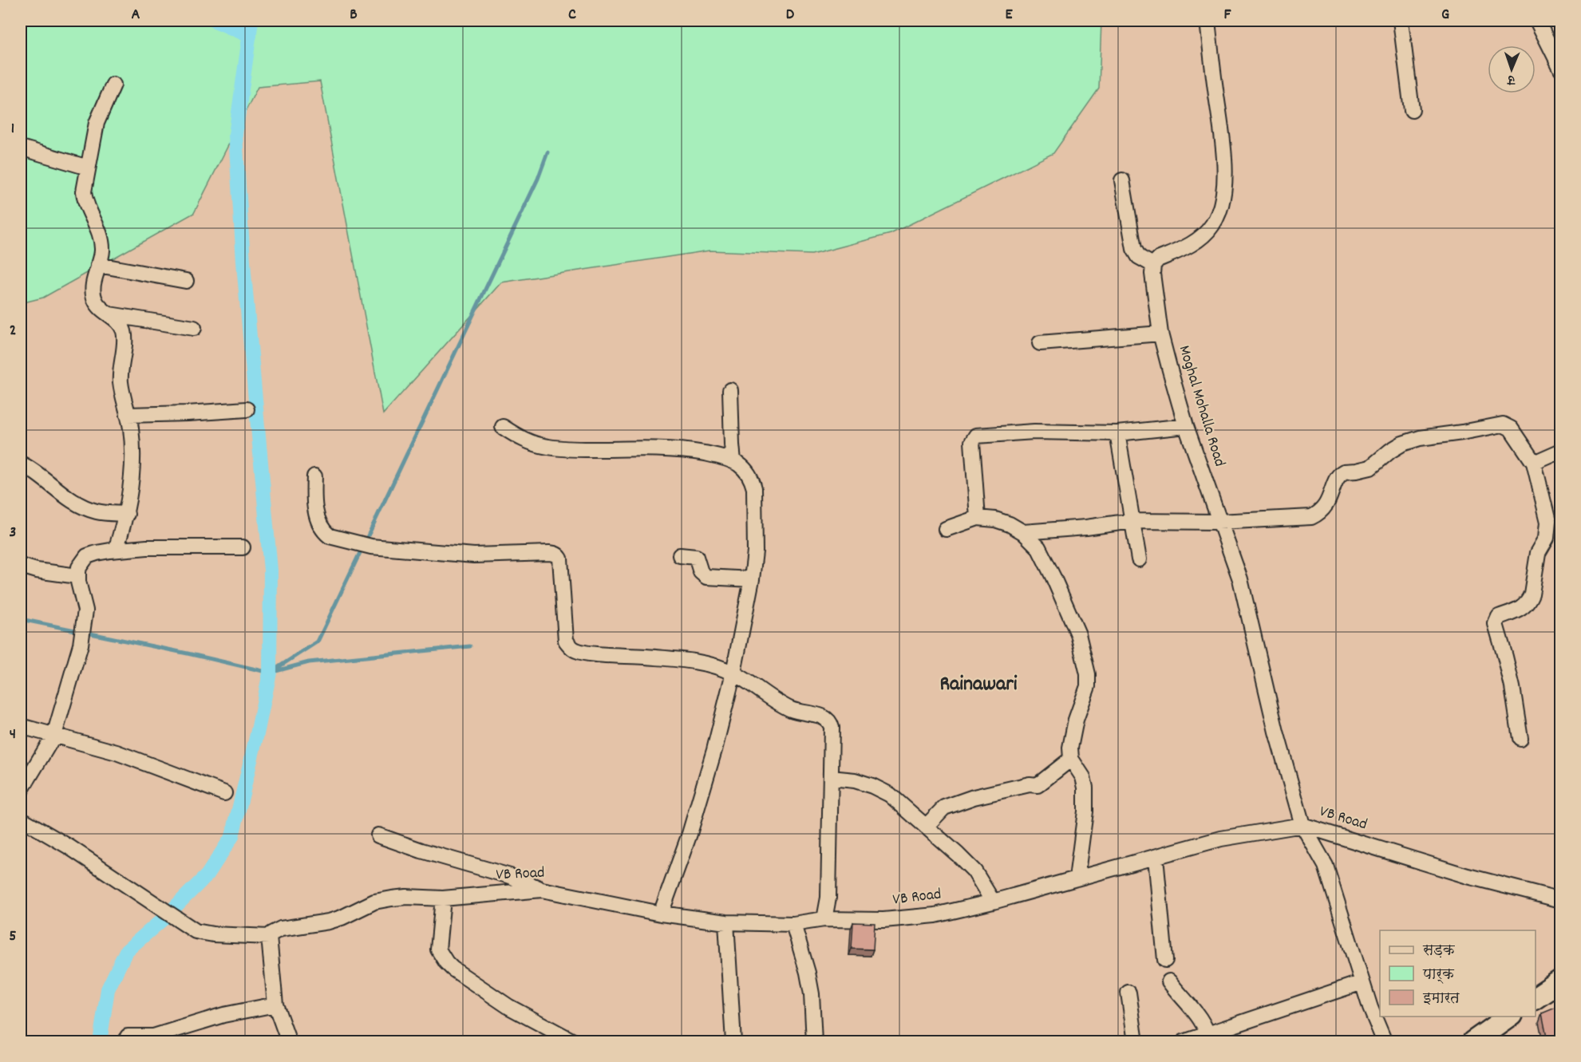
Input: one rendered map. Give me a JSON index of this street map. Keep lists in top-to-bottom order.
{
  "streets": {
    "street": ["Moghal Mohalla Road", "VB Road"]
  },
  "crossings": [
    ["Moghal Mohalla Road", "VB Road"]
  ],
  "districts": ["Rainawari"],
  "legend": ["सड़क", "पार्क", "इमारत"],
  "north": "bottom",
  "grid": {
    "columns": [
      "A",
      "B",
      "C",
      "D",
      "E",
      "F",
      "G"
    ],
    "rows": [
      "1",
      "2",
      "3",
      "4",
      "5"
    ]
  }
}
